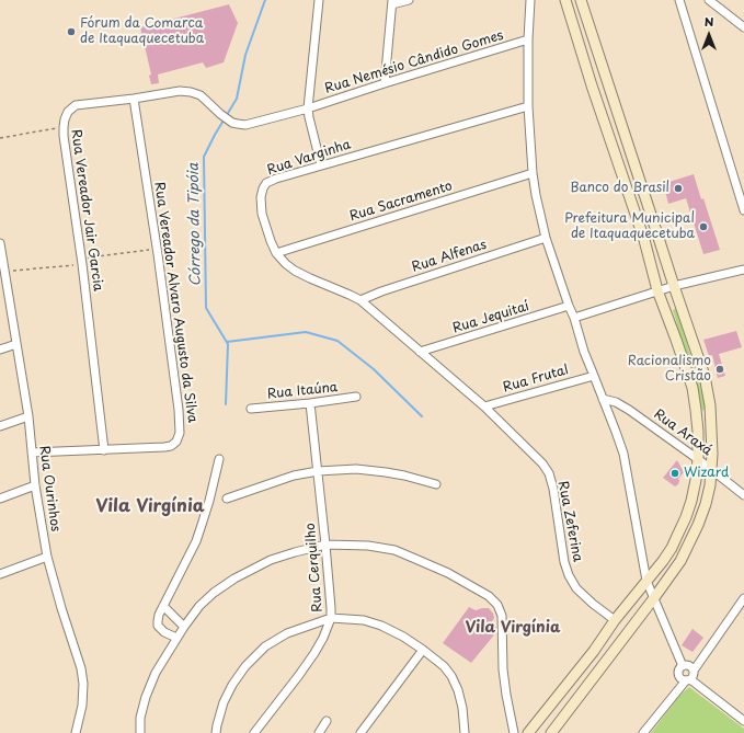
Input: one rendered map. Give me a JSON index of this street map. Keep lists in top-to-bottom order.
{
  "streets": {
    "street": [
      "Rua Nemésio Cândido Gomes",
      "Rua Varginha",
      "Rua Sacramento",
      "Rua Vereador Jair Garcia",
      "Rua Alfenas",
      "Rua Vereador Alvaro Augusto da Silva",
      "Rua Jequitaí",
      "Rua Frutal",
      "Rua Itaúna",
      "Rua Araxá",
      "Rua Ourinhos",
      "Rua Zeferina",
      "Rua Cerquilho"
    ]
  },
  "crossings": [
    ["Rua Nemésio Cândido Gomes", "Rua Vereador Jair Garcia"],
    ["Rua Varginha", "Rua Sacramento"],
    ["Rua Varginha", "Rua Alfenas"],
    ["Rua Varginha", "Rua Jequitaí"],
    ["Rua Varginha", "Rua Frutal"],
    ["Rua Varginha", "Rua Zeferina"],
    ["Rua Vereador Jair Garcia", "Rua Vereador Alvaro Augusto da Silva"],
    ["Rua Vereador Alvaro Augusto da Silva", "Rua Ourinhos"],
    ["Rua Frutal", "Rua Zeferina"],
    ["Rua Itaúna", "Rua Cerquilho"]
  ],
  "districts": ["Vila Virgínia", "Vila Virgínia"],
  "water": ["Córrego da Tipóia"],
  "places": [
    "Fórum da Comarca de Itaquaquecetuba",
    "Banco do Brasil",
    "Prefeitura Municipal de Itaquaquecetuba",
    "Racionalismo Cristão",
    "Wizard"
  ],
  "north": "top"
}
